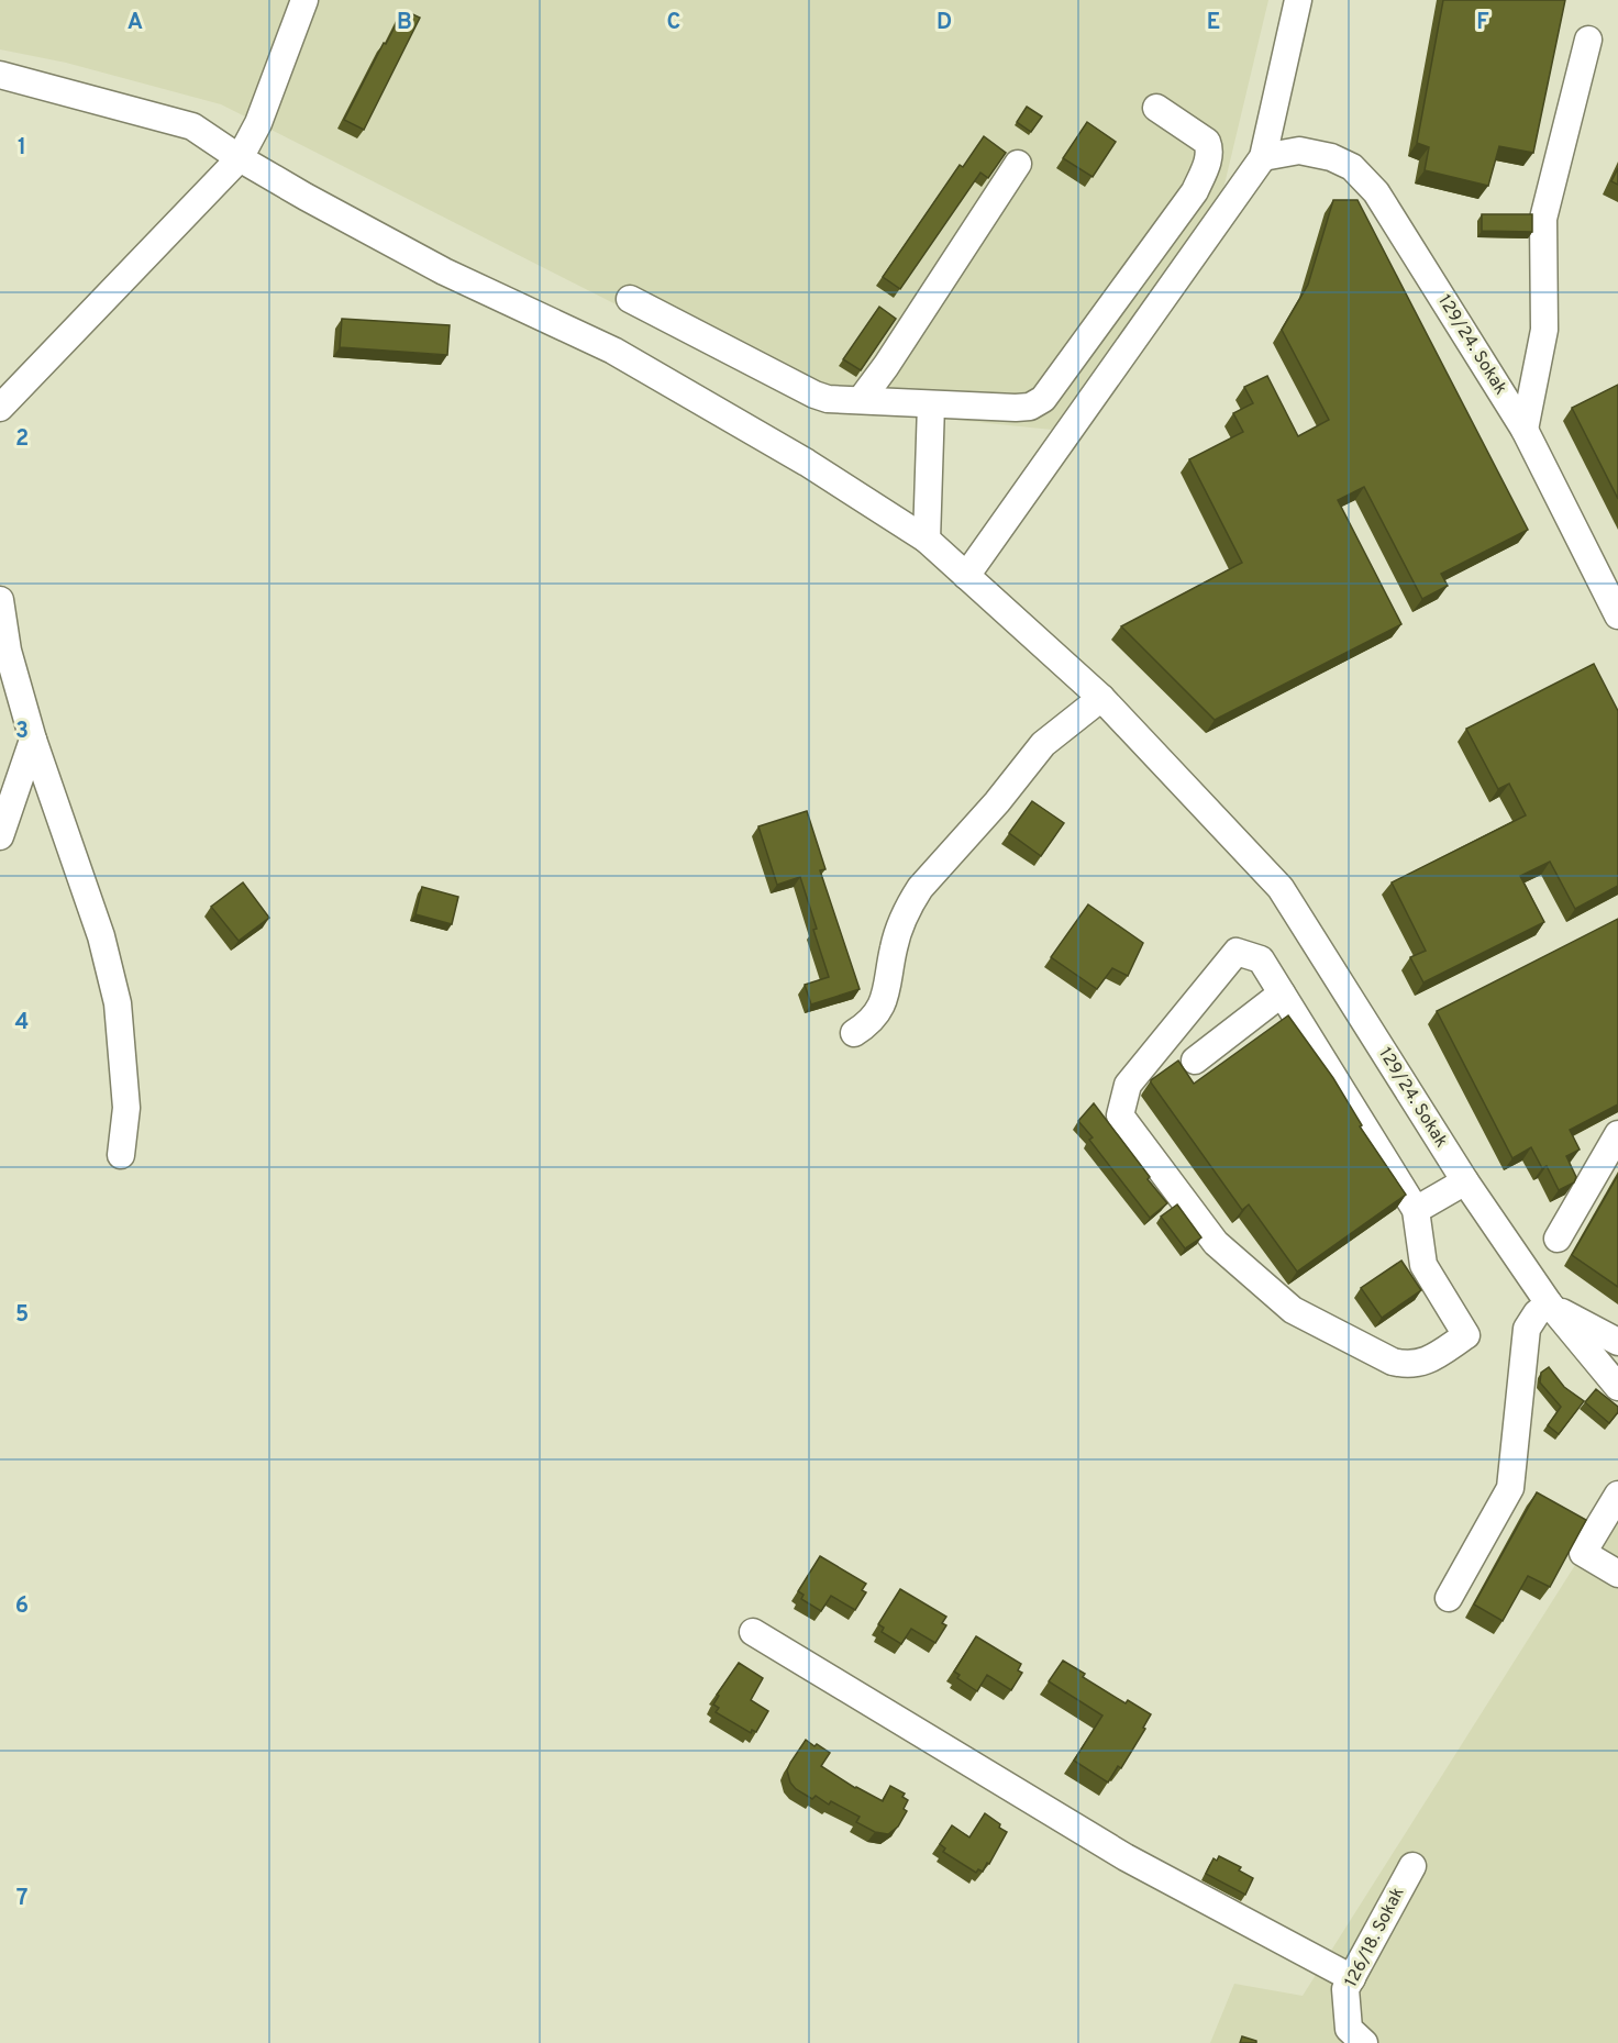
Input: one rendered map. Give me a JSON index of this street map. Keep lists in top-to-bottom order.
{
  "streets": {
    "street": ["129/24. Sokak", "126/18. Sokak"]
  },
  "grid": {
    "columns": [
      "A",
      "B",
      "C",
      "D",
      "E",
      "F"
    ],
    "rows": [
      "1",
      "2",
      "3",
      "4",
      "5",
      "6",
      "7"
    ]
  }
}
